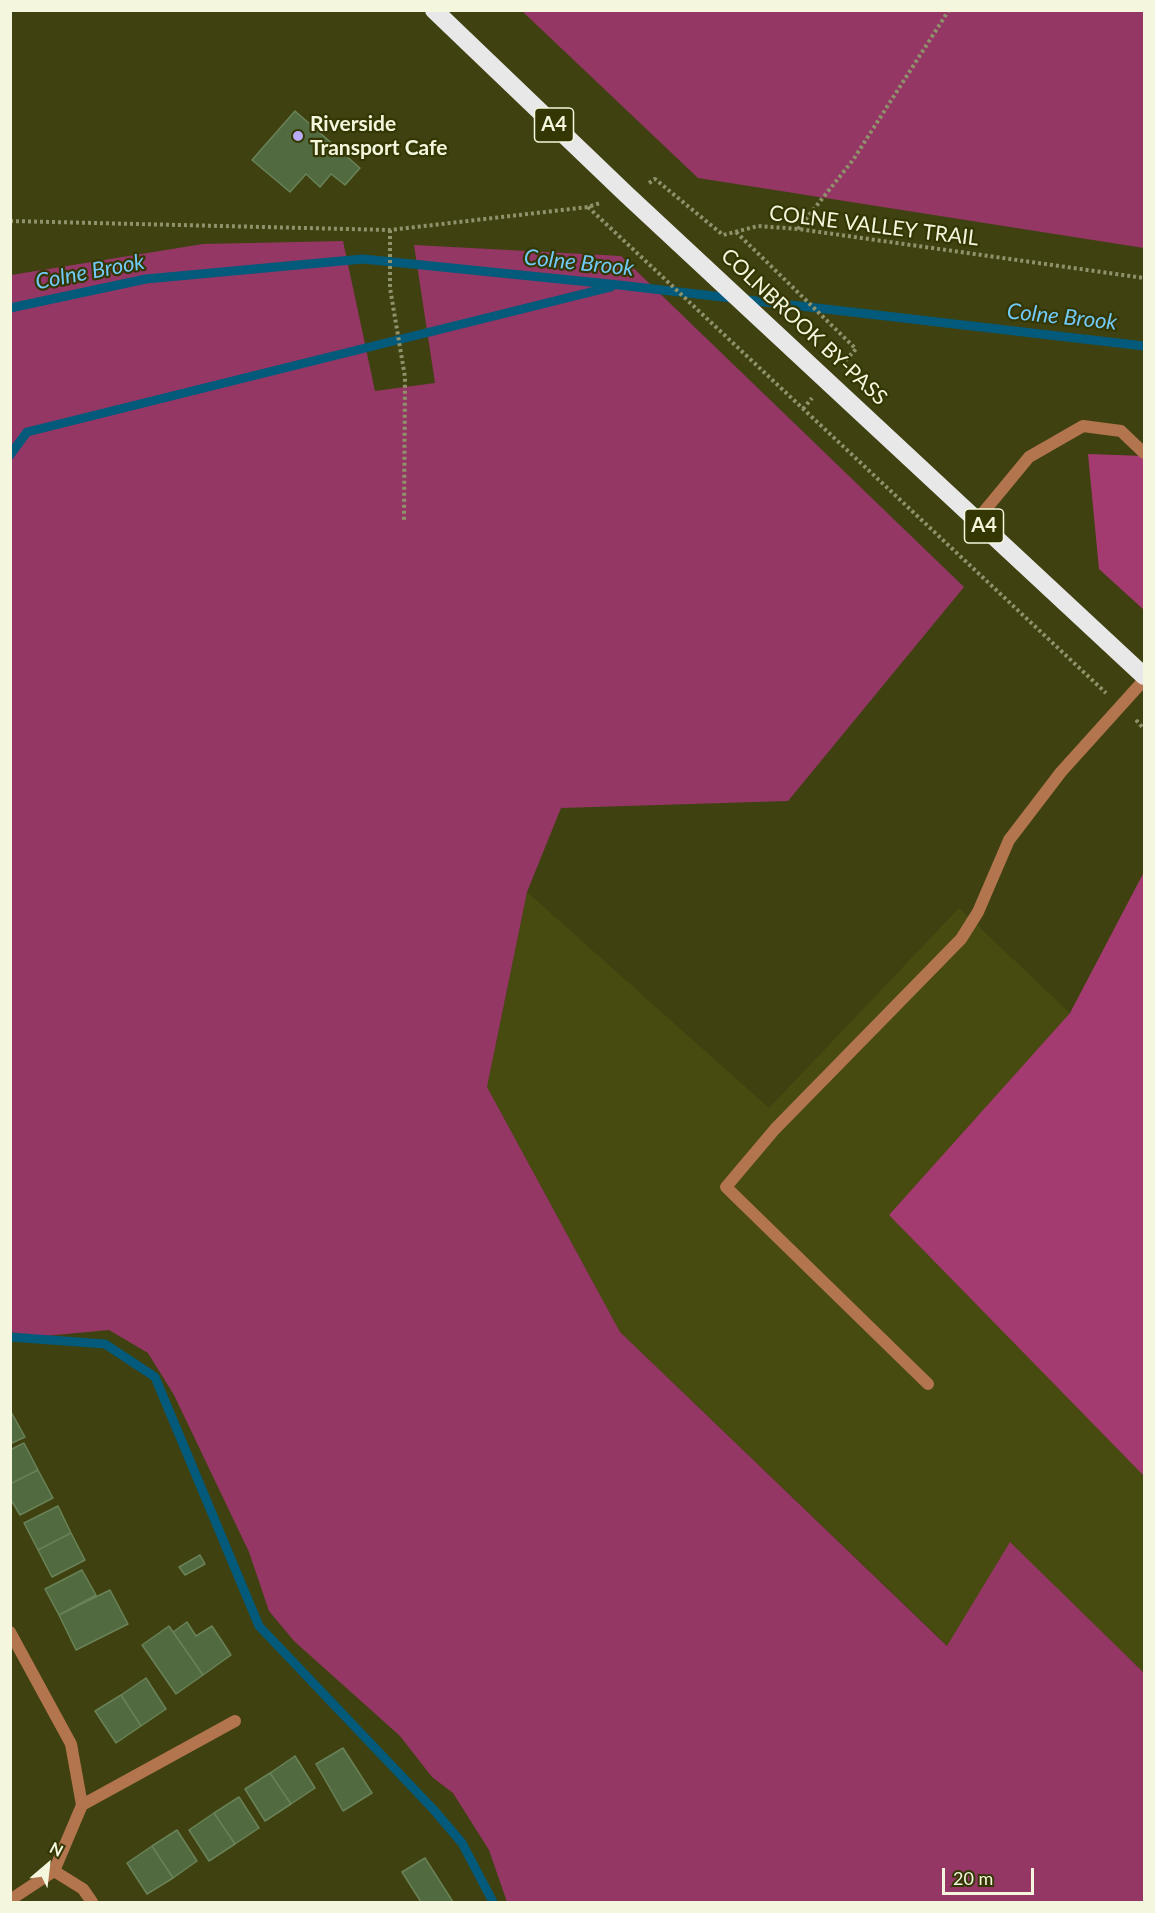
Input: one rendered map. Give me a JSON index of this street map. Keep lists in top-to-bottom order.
{
  "streets": {
    "highway": ["A4", "COLNBROOK BY-PASS"],
    "path": ["COLNE VALLEY TRAIL"]
  },
  "crossings": [
    ["COLNE VALLEY TRAIL", "COLNBROOK BY-PASS"]
  ],
  "water": ["Colne Brook"],
  "places": ["Riverside Transport Cafe"],
  "scale_bar": "20 m",
  "north": "top right"
}
